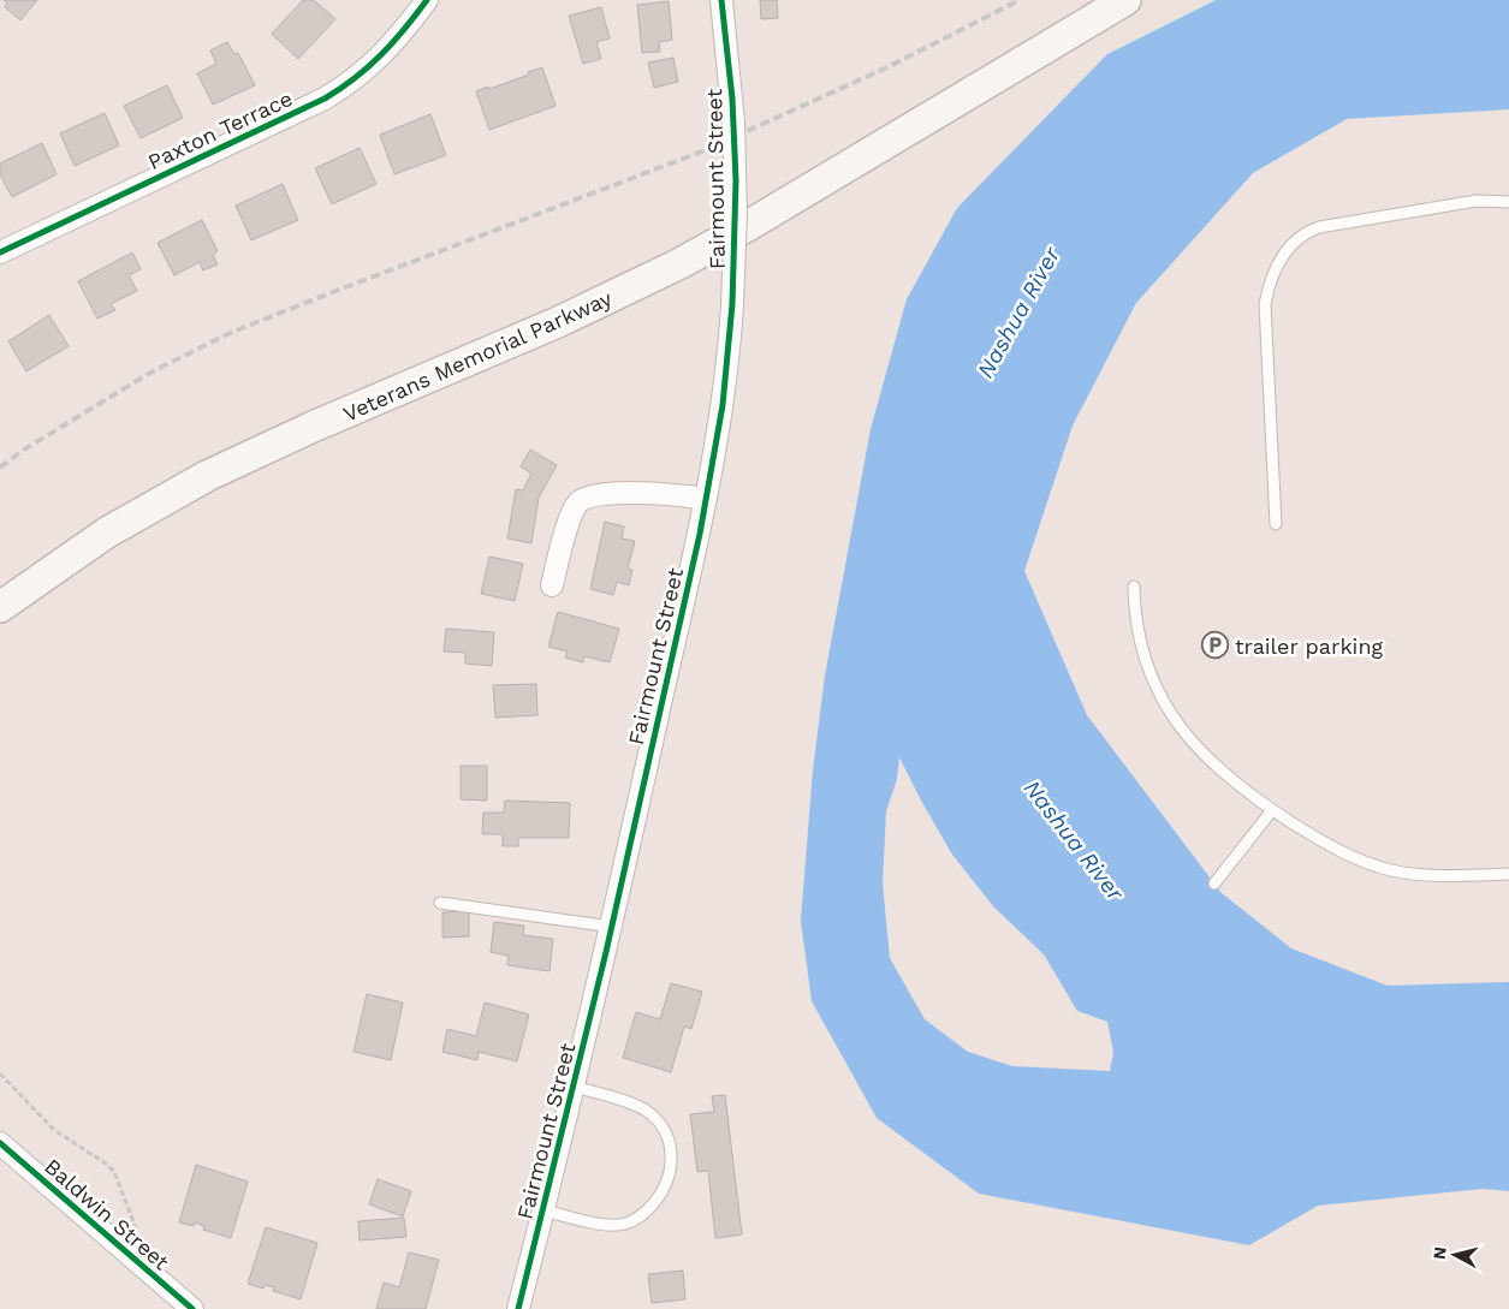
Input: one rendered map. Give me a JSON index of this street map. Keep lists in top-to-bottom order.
{
  "streets": {
    "main road": ["Veterans Memorial Parkway"],
    "street": ["Paxton Terrace", "Fairmount Street", "Baldwin Street"]
  },
  "water": ["Nashua River"],
  "places": {
    "parking": ["trailer parking"]
  },
  "north": "left"
}
